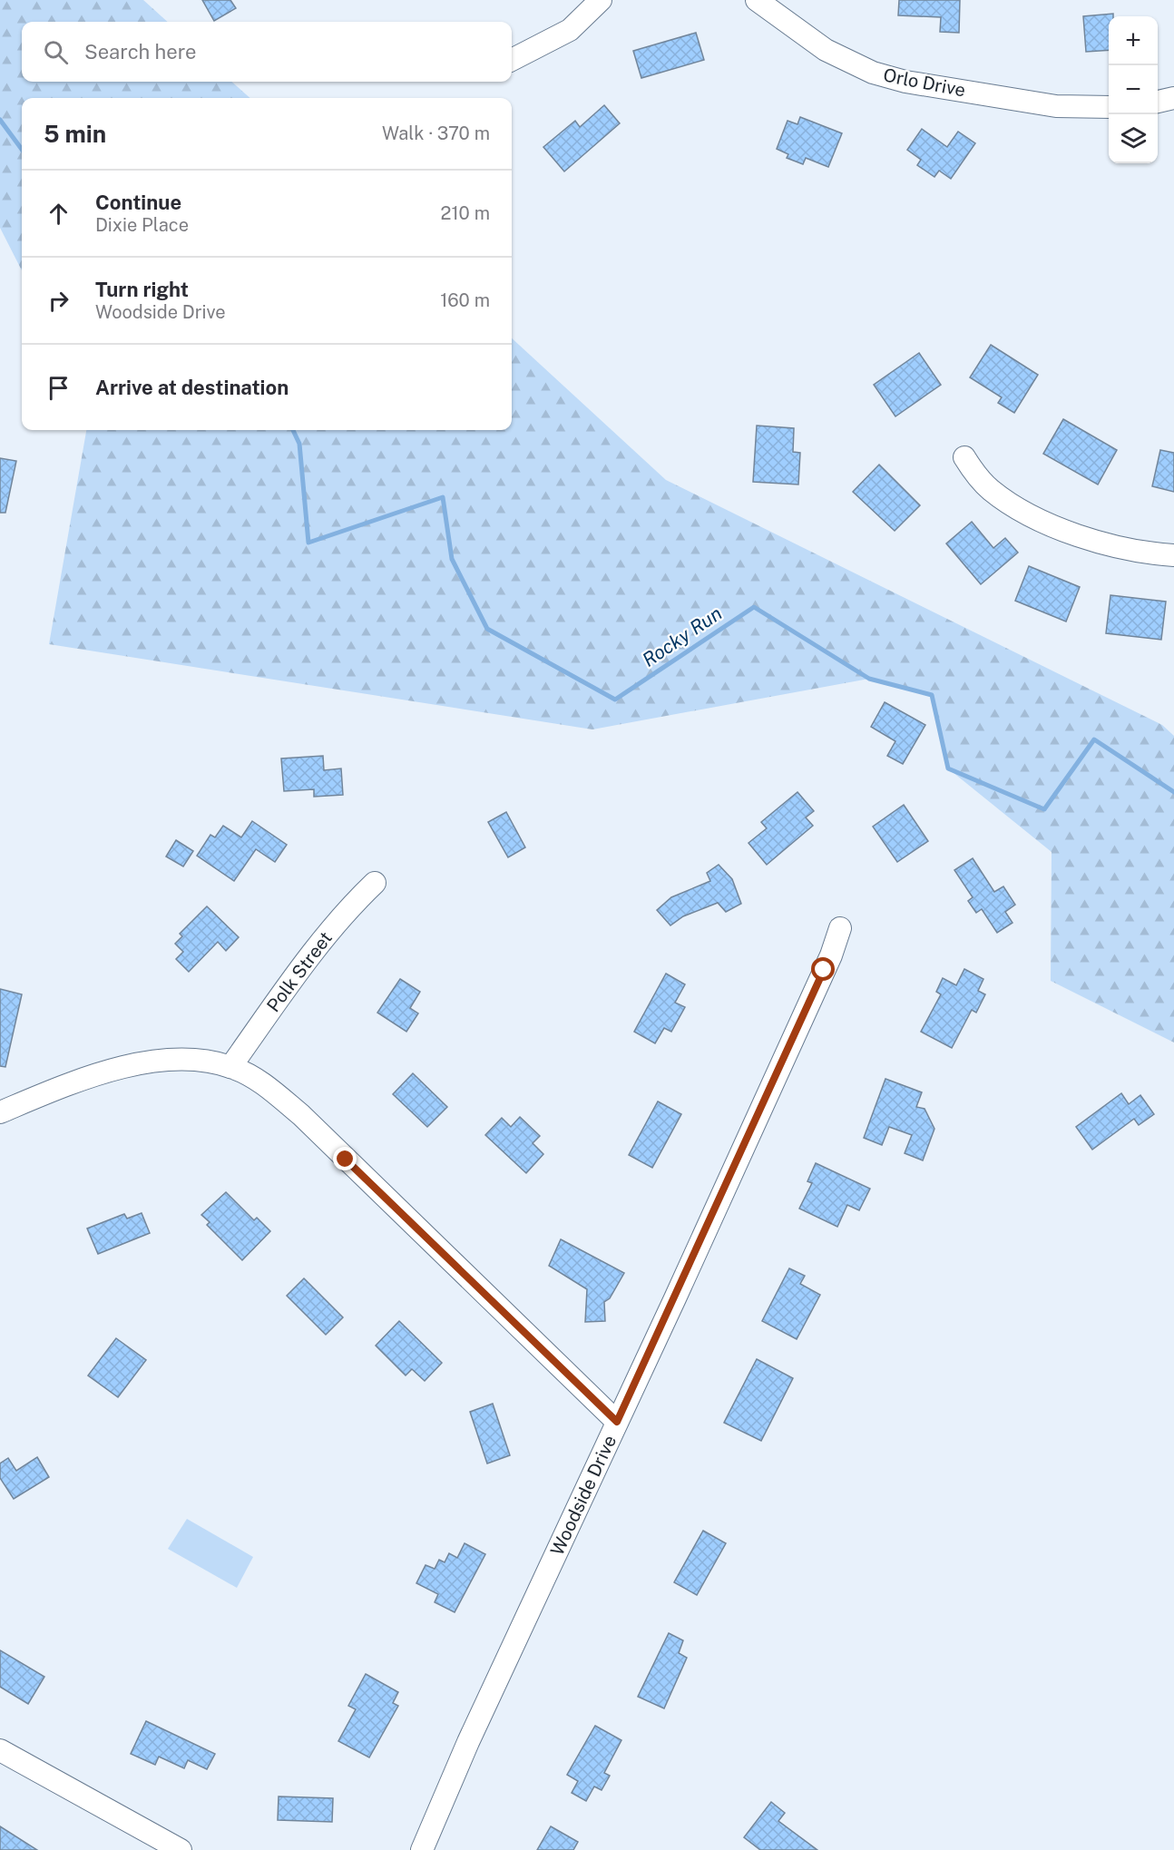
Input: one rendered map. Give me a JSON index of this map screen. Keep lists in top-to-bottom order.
{
  "streets": {
    "street": ["Orlo Drive", "Polk Street", "Woodside Drive"]
  },
  "crossings": [
    ["Polk Street", "Woodside Drive"]
  ],
  "water": ["Rocky Run"],
  "page": {
    "map_buttons": ["+", "−"],
    "search": "Search here",
    "heading": ["5 min", "Walk · 370 m"],
    "list": [
      ["Continue", "Dixie Place", "210 m"],
      ["Turn right", "Woodside Drive", "160 m"],
      "Arrive at destination"
    ]
  }
}
